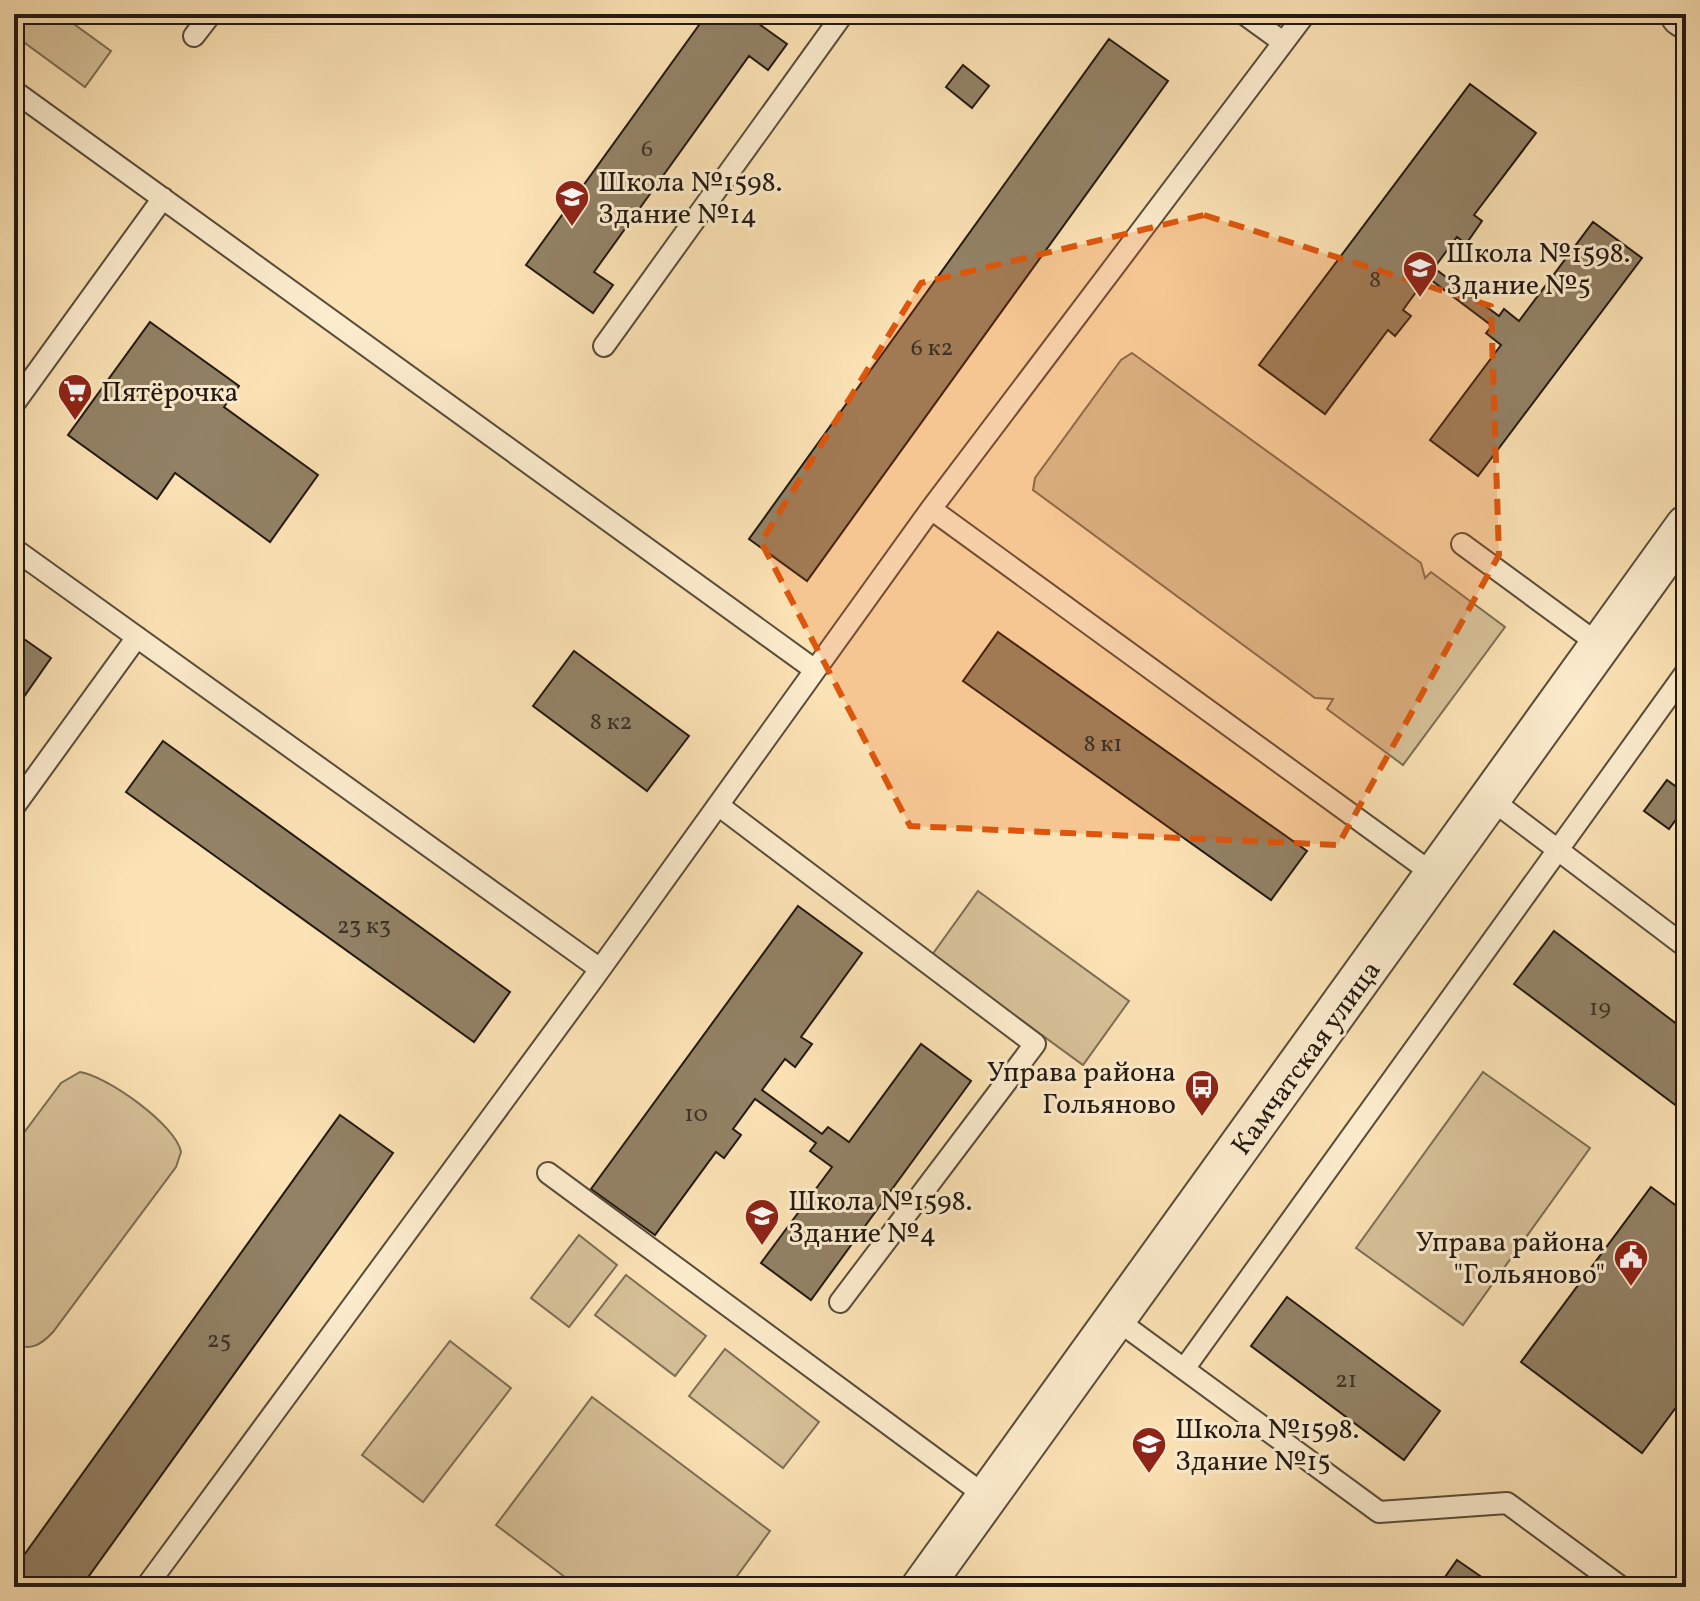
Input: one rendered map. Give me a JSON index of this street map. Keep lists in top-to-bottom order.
{
  "streets": {
    "street": ["Камчатская улица"]
  },
  "places": {
    "school or university": [
      "Школа №1598. Здание №14",
      "Школа №1598. Здание №5",
      "Школа №1598. Здание №4",
      "Школа №1598. Здание №15"
    ],
    "supermarket": ["Пятёрочка"],
    "bus stop": ["Управа района Гольяново"],
    "public building": ["Управа района \"Гольяново\""]
  },
  "house_numbers": [
    "6",
    "8",
    "6 к2",
    "8 к2",
    "8 к1",
    "23 к3",
    "19",
    "10",
    "25",
    "21"
  ]
}
